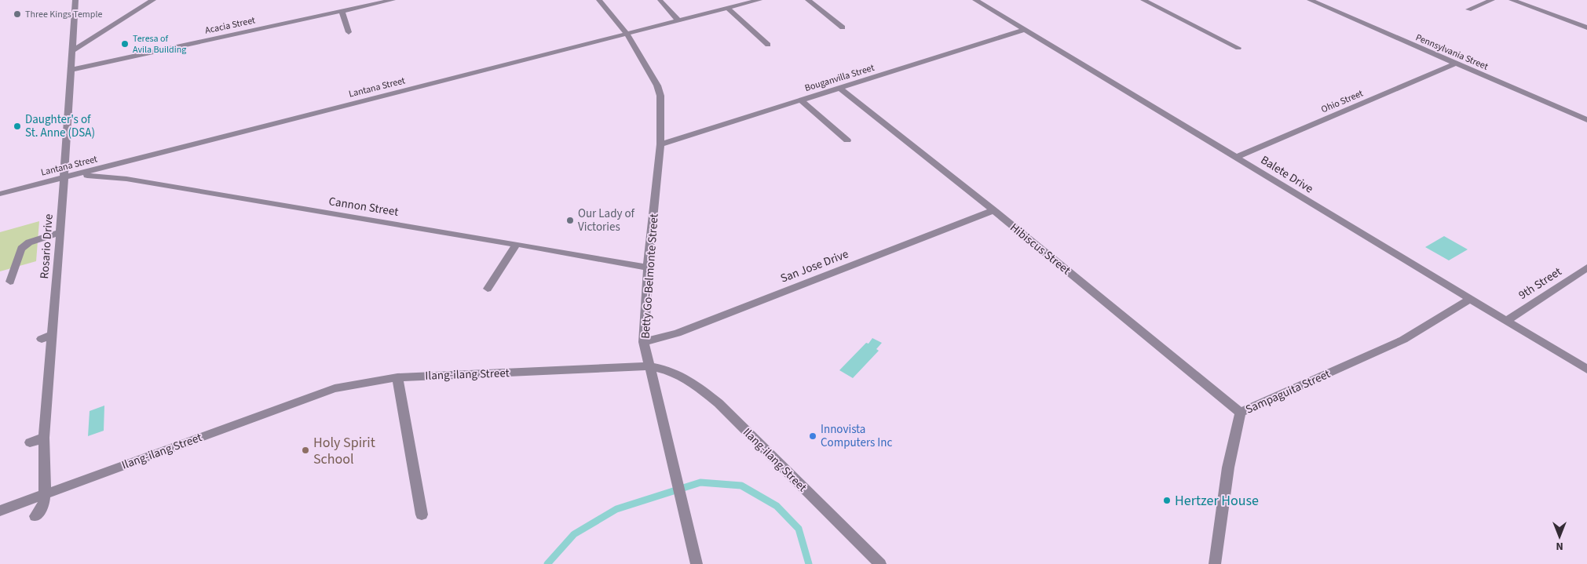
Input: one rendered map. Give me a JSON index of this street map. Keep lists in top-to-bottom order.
{
  "streets": {
    "street": [
      "Acacia Street",
      "Pennsylvania Street",
      "Bouganvilla Street",
      "Lantana Street",
      "Ohio Street",
      "Balete Drive",
      "Cannon Street",
      "Rosario Drive",
      "Hibiscus Street",
      "San Jose Drive",
      "Betty Go-Belmonte Street",
      "9th Street",
      "Ilang-ilang Street",
      "Sampaguita Street"
    ]
  },
  "crossings": [
    ["Acacia Street", "Rosario Drive"],
    ["Pennsylvania Street", "Ohio Street"],
    ["Bouganvilla Street", "Balete Drive"],
    ["Bouganvilla Street", "Hibiscus Street"],
    ["Bouganvilla Street", "Betty Go-Belmonte Street"],
    ["Lantana Street", "Cannon Street"],
    ["Lantana Street", "Rosario Drive"],
    ["Lantana Street", "Betty Go-Belmonte Street"],
    ["Ohio Street", "Balete Drive"],
    ["Balete Drive", "9th Street"],
    ["Balete Drive", "Sampaguita Street"],
    ["Cannon Street", "Betty Go-Belmonte Street"],
    ["Rosario Drive", "Ilang-ilang Street"],
    ["Hibiscus Street", "San Jose Drive"],
    ["Hibiscus Street", "Sampaguita Street"],
    ["San Jose Drive", "Betty Go-Belmonte Street"],
    ["Betty Go-Belmonte Street", "Ilang-ilang Street"]
  ],
  "places": [
    "Three Kings Temple",
    "Teresa of Avila Building",
    "Daughter's of St. Anne (DSA)",
    "Our Lady of Victories",
    "Innovista Computers Inc",
    "Holy Spirit School",
    "Hertzer House"
  ],
  "north": "bottom"
}
